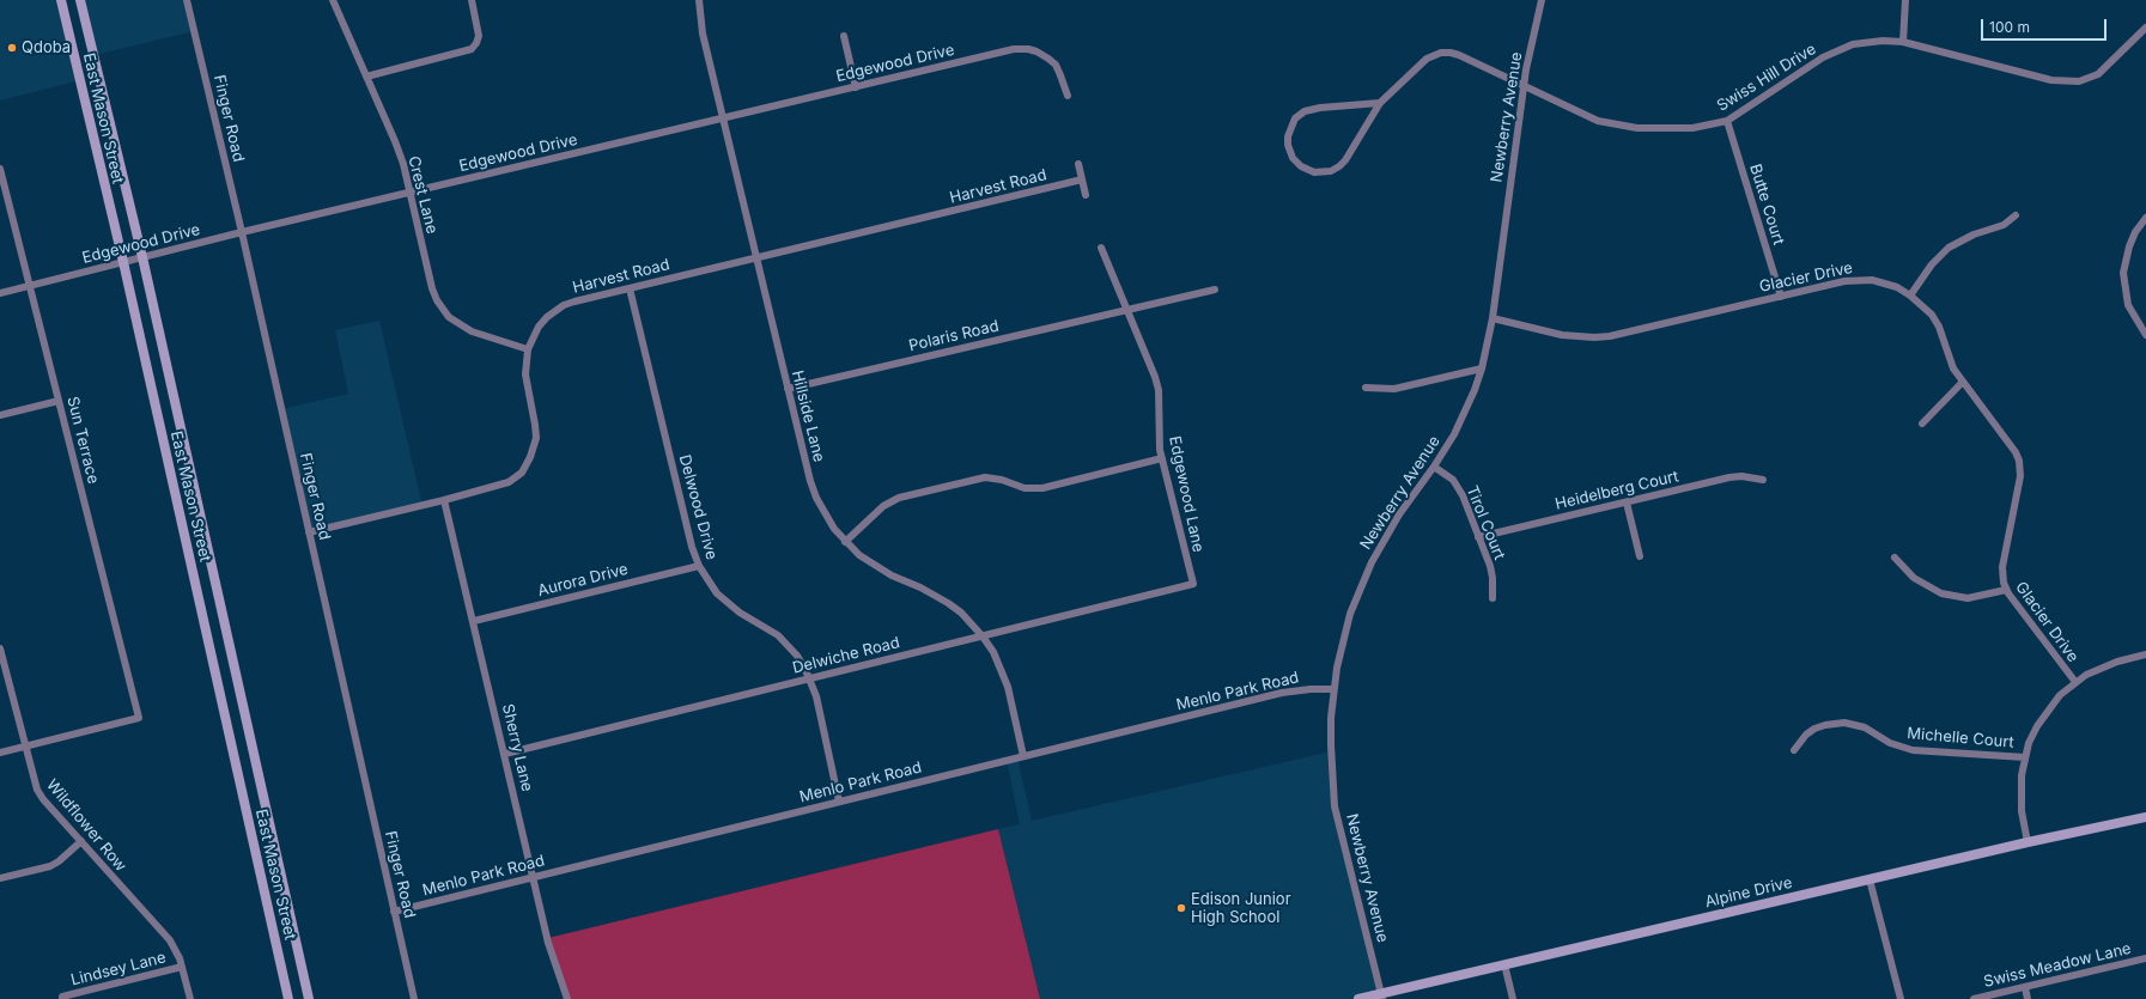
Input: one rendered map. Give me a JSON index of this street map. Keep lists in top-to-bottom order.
{
  "streets": {
    "main road": ["East Mason Street", "Alpine Drive"],
    "street": [
      "Edgewood Drive",
      "Swiss Hill Drive",
      "Newberry Avenue",
      "Finger Road",
      "Harvest Road",
      "Crest Lane",
      "Butte Court",
      "Glacier Drive",
      "Polaris Road",
      "Hillside Lane",
      "Sun Terrace",
      "Heidelberg Court",
      "Edgewood Lane",
      "Delwood Drive",
      "Tirol Court",
      "Aurora Drive",
      "Delwiche Road",
      "Menlo Park Road",
      "Michelle Court",
      "Sherry Lane",
      "Wildflower Row",
      "Swiss Meadow Lane",
      "Lindsey Lane"
    ]
  },
  "crossings": [
    ["Edgewood Drive", "East Mason Street"],
    ["Edgewood Drive", "Finger Road"],
    ["Edgewood Drive", "Crest Lane"],
    ["Edgewood Drive", "Hillside Lane"],
    ["Edgewood Drive", "Sun Terrace"],
    ["Swiss Hill Drive", "Newberry Avenue"],
    ["Swiss Hill Drive", "Butte Court"],
    ["Newberry Avenue", "Glacier Drive"],
    ["Newberry Avenue", "Tirol Court"],
    ["Newberry Avenue", "Menlo Park Road"],
    ["Newberry Avenue", "Alpine Drive"],
    ["Finger Road", "Harvest Road"],
    ["Finger Road", "Menlo Park Road"],
    ["Harvest Road", "Crest Lane"],
    ["Harvest Road", "Hillside Lane"],
    ["Harvest Road", "Delwood Drive"],
    ["Harvest Road", "Sherry Lane"],
    ["Butte Court", "Glacier Drive"],
    ["Polaris Road", "Hillside Lane"],
    ["Polaris Road", "Edgewood Lane"],
    ["Hillside Lane", "Delwiche Road"],
    ["Hillside Lane", "Menlo Park Road"],
    ["Sun Terrace", "Wildflower Row"],
    ["Heidelberg Court", "Tirol Court"],
    ["Edgewood Lane", "Delwiche Road"],
    ["Delwood Drive", "Aurora Drive"],
    ["Delwood Drive", "Delwiche Road"],
    ["Delwood Drive", "Menlo Park Road"],
    ["Aurora Drive", "Sherry Lane"],
    ["Delwiche Road", "Sherry Lane"],
    ["Menlo Park Road", "Sherry Lane"],
    ["Wildflower Row", "Lindsey Lane"]
  ],
  "places": ["Qdoba", "Edison Junior High School"],
  "scale_bar": "100 m"
}
